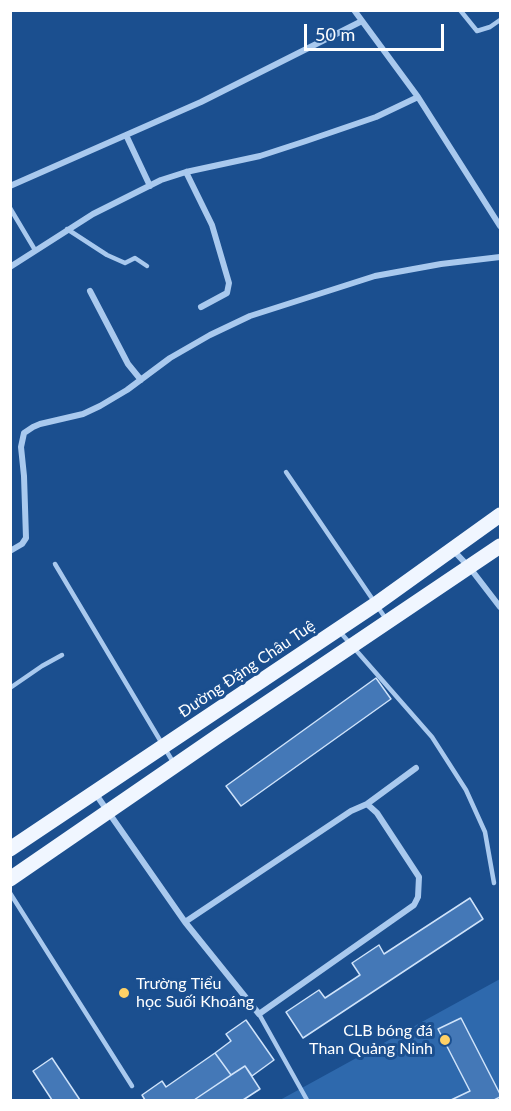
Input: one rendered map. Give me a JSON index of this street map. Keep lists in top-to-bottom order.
{
  "streets": {
    "main road": ["Đường Đặng Châu Tuệ"]
  },
  "places": ["Trường Tiểu học Suối Khoáng", "CLB bóng đá Than Quảng Ninh"],
  "scale_bar": "50 m"
}
